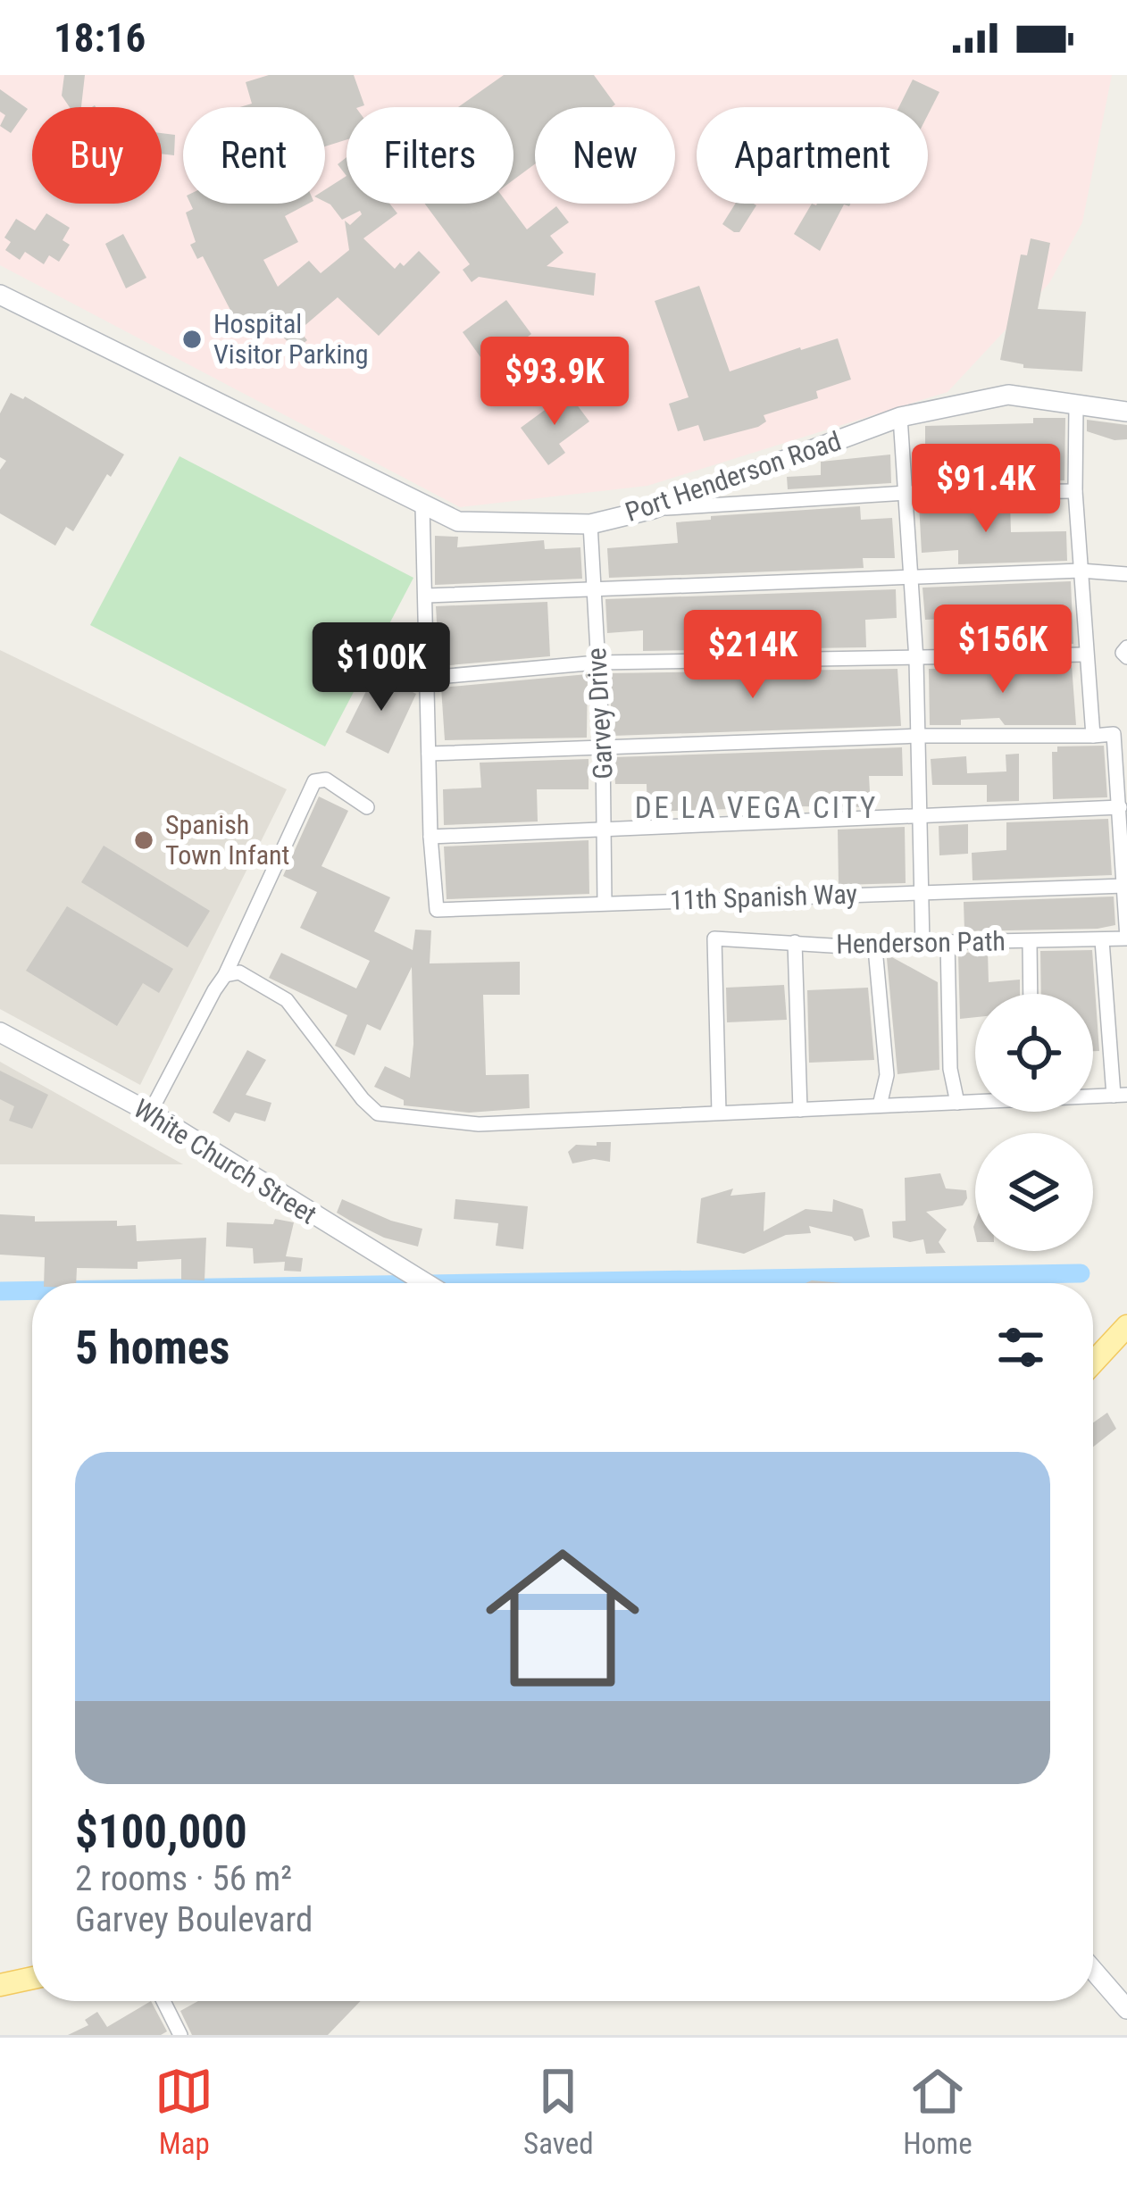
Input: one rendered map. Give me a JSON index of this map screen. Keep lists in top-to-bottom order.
{
  "streets": {
    "street": [
      "Port Henderson Road",
      "Garvey Drive",
      "11th Spanish Way",
      "Henderson Path",
      "White Church Street"
    ]
  },
  "crossings": [
    ["Port Henderson Road", "Garvey Drive"],
    ["Garvey Drive", "11th Spanish Way"]
  ],
  "districts": ["DE LA VEGA CITY"],
  "places": ["Hospital Visitor Parking", "Spanish Town Infant"],
  "page": {
    "status": "18:16",
    "chip": [
      "Buy",
      "Rent",
      "Filters",
      "New",
      "Apartment"
    ],
    "price": [
      "$93.9K",
      "$91.4K",
      "$156K",
      "$214K",
      "$100K"
    ],
    "heading": "5 homes",
    "list": [
      {
        "name": "$100,000",
        "note": "2 rooms · 56 m² · Garvey Boulevard"
      }
    ],
    "tabs": ["Map", "Saved", "Home"]
  }
}
